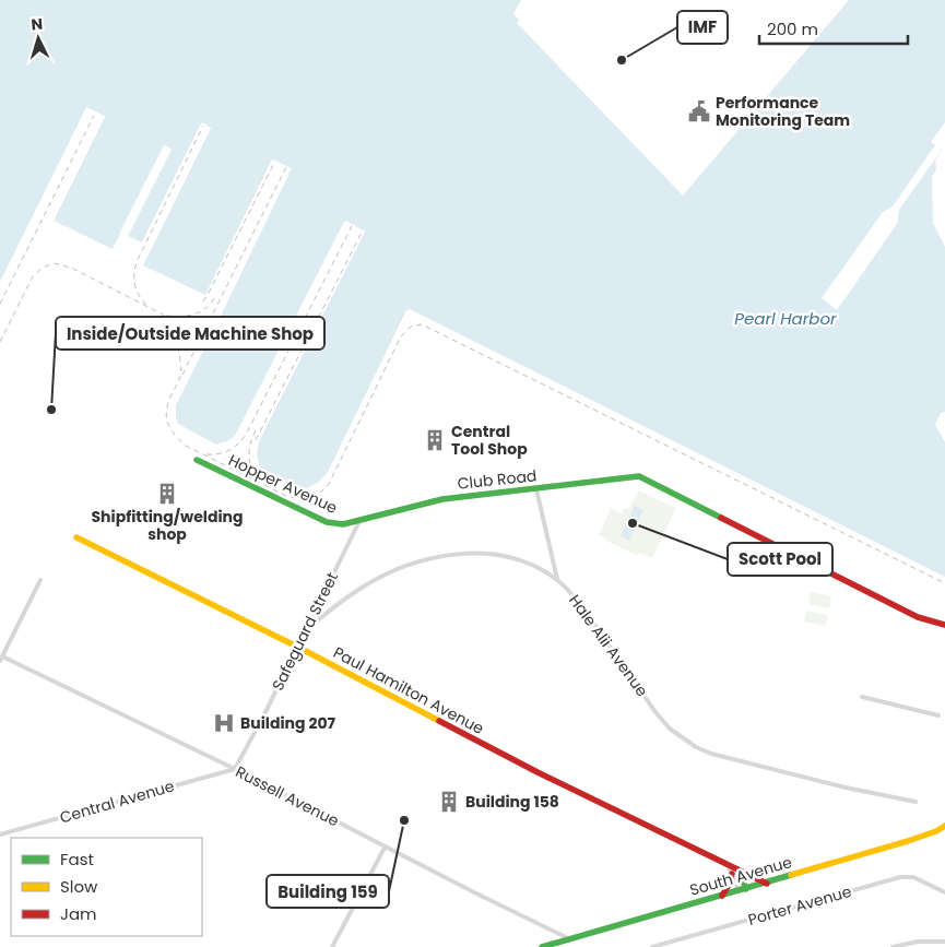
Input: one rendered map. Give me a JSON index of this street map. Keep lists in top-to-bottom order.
{
  "streets": {
    "street": [
      "Club Road",
      "Hopper Avenue",
      "Safeguard Street",
      "Hale Alii Avenue",
      "Paul Hamilton Avenue",
      "Russell Avenue",
      "Central Avenue",
      "South Avenue",
      "Porter Avenue"
    ]
  },
  "crossings": [
    ["Club Road", "Hopper Avenue"],
    ["Club Road", "Safeguard Street"],
    ["Hopper Avenue", "Safeguard Street"],
    ["Safeguard Street", "Hale Alii Avenue"],
    ["Safeguard Street", "Paul Hamilton Avenue"],
    ["Safeguard Street", "Russell Avenue"],
    ["Safeguard Street", "Central Avenue"],
    ["Paul Hamilton Avenue", "South Avenue"],
    ["Russell Avenue", "Central Avenue"],
    ["Russell Avenue", "South Avenue"]
  ],
  "water": ["Pearl Harbor"],
  "places": {
    "other": [
      "IMF",
      "Inside/Outside Machine Shop",
      "Scott Pool",
      "Building 159"
    ],
    "public building": ["Performance Monitoring Team"],
    "building": ["Central Tool Shop", "Shipfitting/welding shop", "Building 158"],
    "hospital": ["Building 207"]
  },
  "legend": ["Fast", "Slow", "Jam"],
  "scale_bar": "200 m",
  "north": "top"
}
